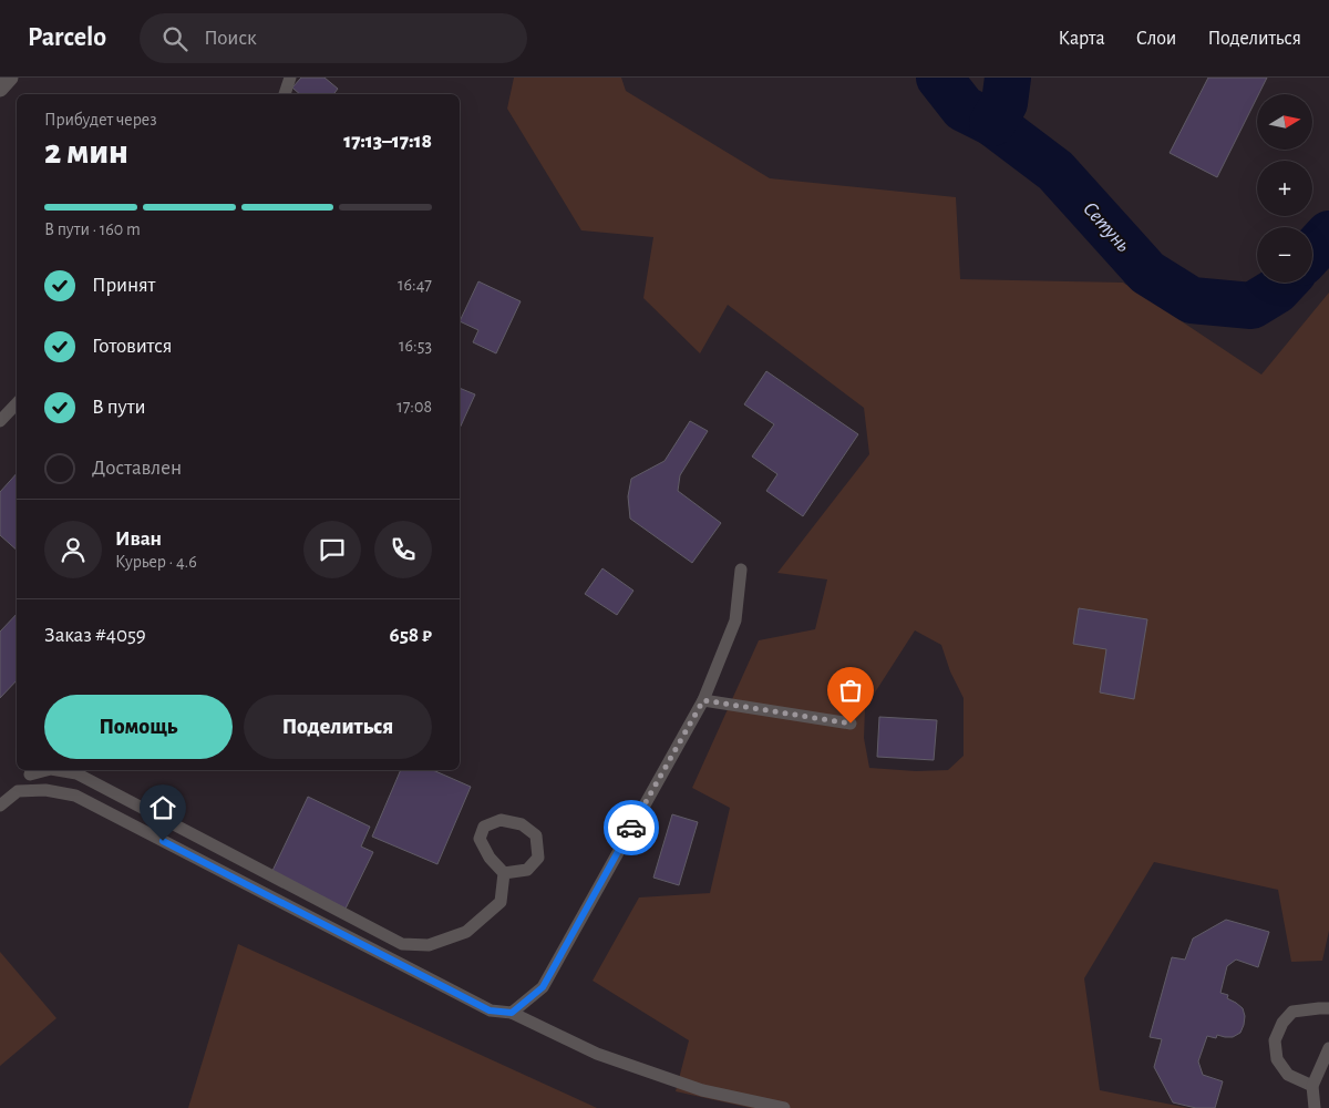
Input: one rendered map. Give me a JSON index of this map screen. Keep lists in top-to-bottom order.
{
  "water": ["Сетунь"],
  "north": "right",
  "page": {
    "header": "Parcelo",
    "search": "Поиск",
    "nav": ["Карта", "Слои", "Поделиться"],
    "map_buttons": ["+", "−"],
    "heading": ["2 мин", "Прибудет через", "17:13–17:18"],
    "panel": [
      "Иван",
      "Курьер · 4.6",
      "Заказ #4059",
      "658 ₽"
    ],
    "bar": "В пути · 160 m",
    "list": [
      ["Принят", "16:47"],
      ["Готовится", "16:53"],
      ["В пути", "17:08"],
      "Доставлен"
    ],
    "buttons": ["Помощь", "Поделиться"]
  }
}
